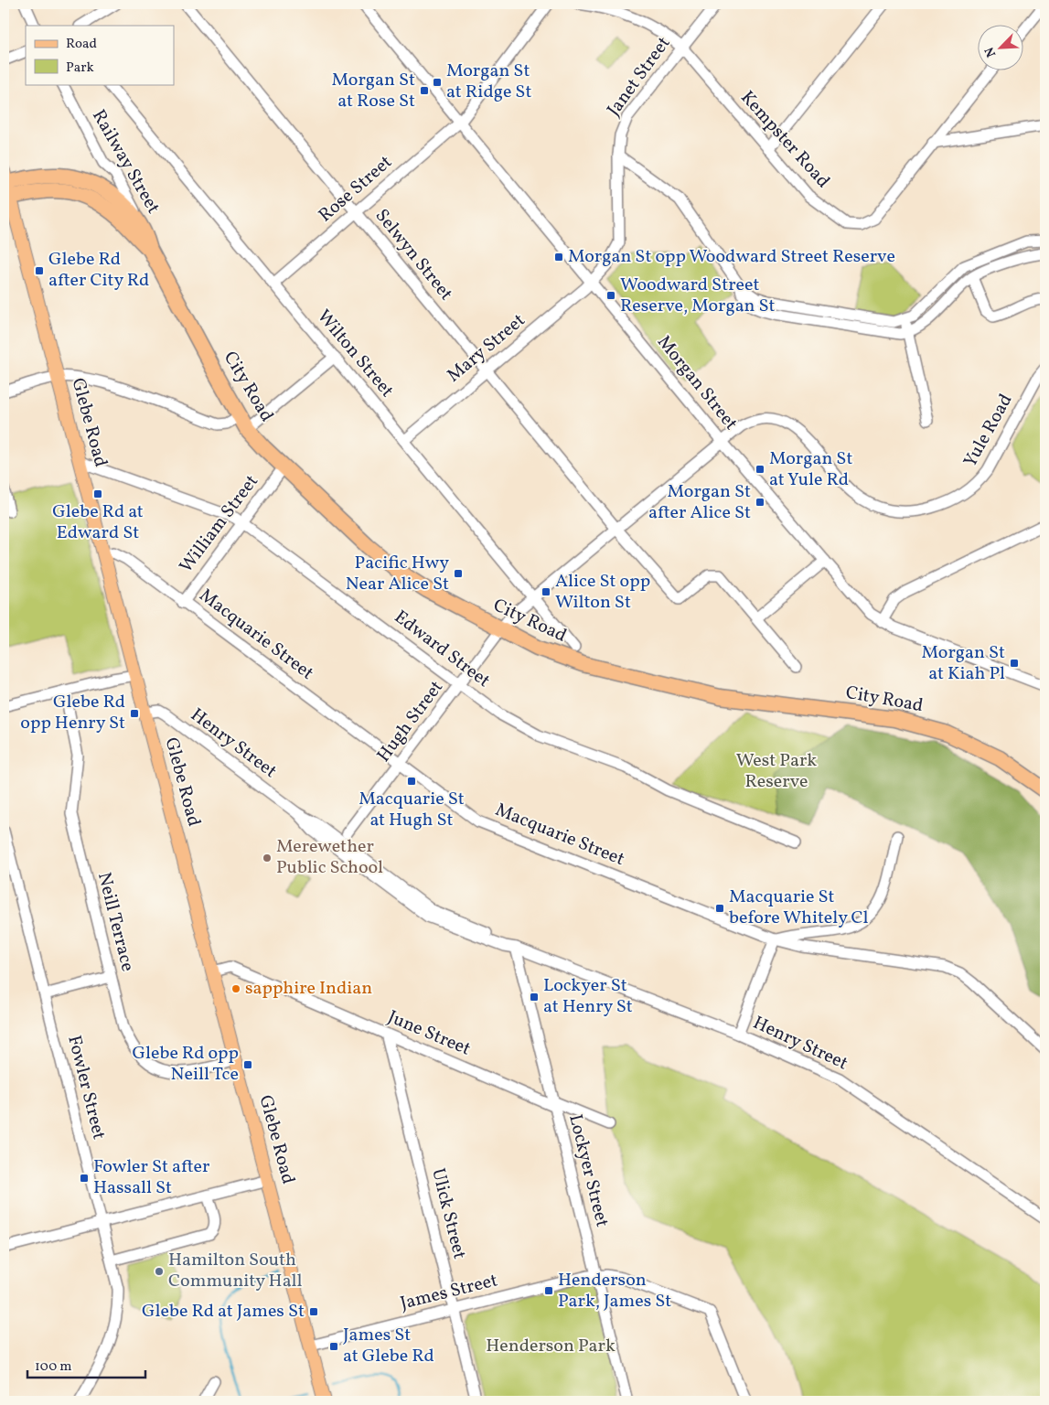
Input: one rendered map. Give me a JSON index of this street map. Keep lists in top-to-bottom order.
{
  "streets": {
    "highway": ["City Road"],
    "main road": ["Glebe Road"],
    "street": [
      "Janet Street",
      "Kempster Road",
      "Railway Street",
      "Rose Street",
      "Selwyn Street",
      "Mary Street",
      "Wilton Street",
      "Morgan Street",
      "Yule Road",
      "William Street",
      "Macquarie Street",
      "Edward Street",
      "Hugh Street",
      "Henry Street",
      "Neill Terrace",
      "June Street",
      "Fowler Street",
      "Lockyer Street",
      "Ulick Street",
      "James Street"
    ]
  },
  "crossings": [
    ["Janet Street", "Kempster Road"],
    ["Janet Street", "Mary Street"],
    ["Janet Street", "Morgan Street"],
    ["Railway Street", "City Road"],
    ["Rose Street", "Selwyn Street"],
    ["Rose Street", "Wilton Street"],
    ["Rose Street", "Morgan Street"],
    ["Selwyn Street", "Mary Street"],
    ["Selwyn Street", "Yule Road"],
    ["Selwyn Street", "Hugh Street"],
    ["Mary Street", "Wilton Street"],
    ["Mary Street", "Morgan Street"],
    ["Wilton Street", "Hugh Street"],
    ["Morgan Street", "Yule Road"],
    ["City Road", "Glebe Road"],
    ["City Road", "William Street"],
    ["City Road", "Hugh Street"],
    ["Glebe Road", "Macquarie Street"],
    ["Glebe Road", "Edward Street"],
    ["Glebe Road", "Henry Street"],
    ["Glebe Road", "Neill Terrace"],
    ["Glebe Road", "June Street"],
    ["Glebe Road", "James Street"],
    ["Yule Road", "Hugh Street"],
    ["William Street", "Macquarie Street"],
    ["William Street", "Edward Street"],
    ["Macquarie Street", "Hugh Street"],
    ["Edward Street", "Hugh Street"],
    ["Henry Street", "Lockyer Street"],
    ["June Street", "Lockyer Street"],
    ["June Street", "Ulick Street"],
    ["Lockyer Street", "James Street"],
    ["Ulick Street", "James Street"]
  ],
  "parks": ["West Park Reserve", "Henderson Park"],
  "places": {
    "transit": [
      "Morgan St at Ridge St",
      "Morgan St at Rose St",
      "Morgan St opp Woodward Street Reserve",
      "Glebe Rd after City Rd",
      "Woodward Street Reserve, Morgan St",
      "Morgan St at Yule Rd",
      "Glebe Rd at Edward St",
      "Morgan St after Alice St",
      "Pacific Hwy Near Alice St",
      "Alice St opp Wilton St",
      "Morgan St at Kiah Pl",
      "Glebe Rd opp Henry St",
      "Macquarie St at Hugh St",
      "Macquarie St before Whitely Cl",
      "Lockyer St at Henry St",
      "Glebe Rd opp Neill Tce",
      "Fowler St after Hassall St",
      "Henderson Park, James St",
      "Glebe Rd at James St",
      "James St at Glebe Rd"
    ],
    "other": ["Merewether Public School", "sapphire Indian", "Hamilton South Community Hall"]
  },
  "legend": ["Road", "Park"],
  "scale_bar": "100 m",
  "north": "bottom left"
}
